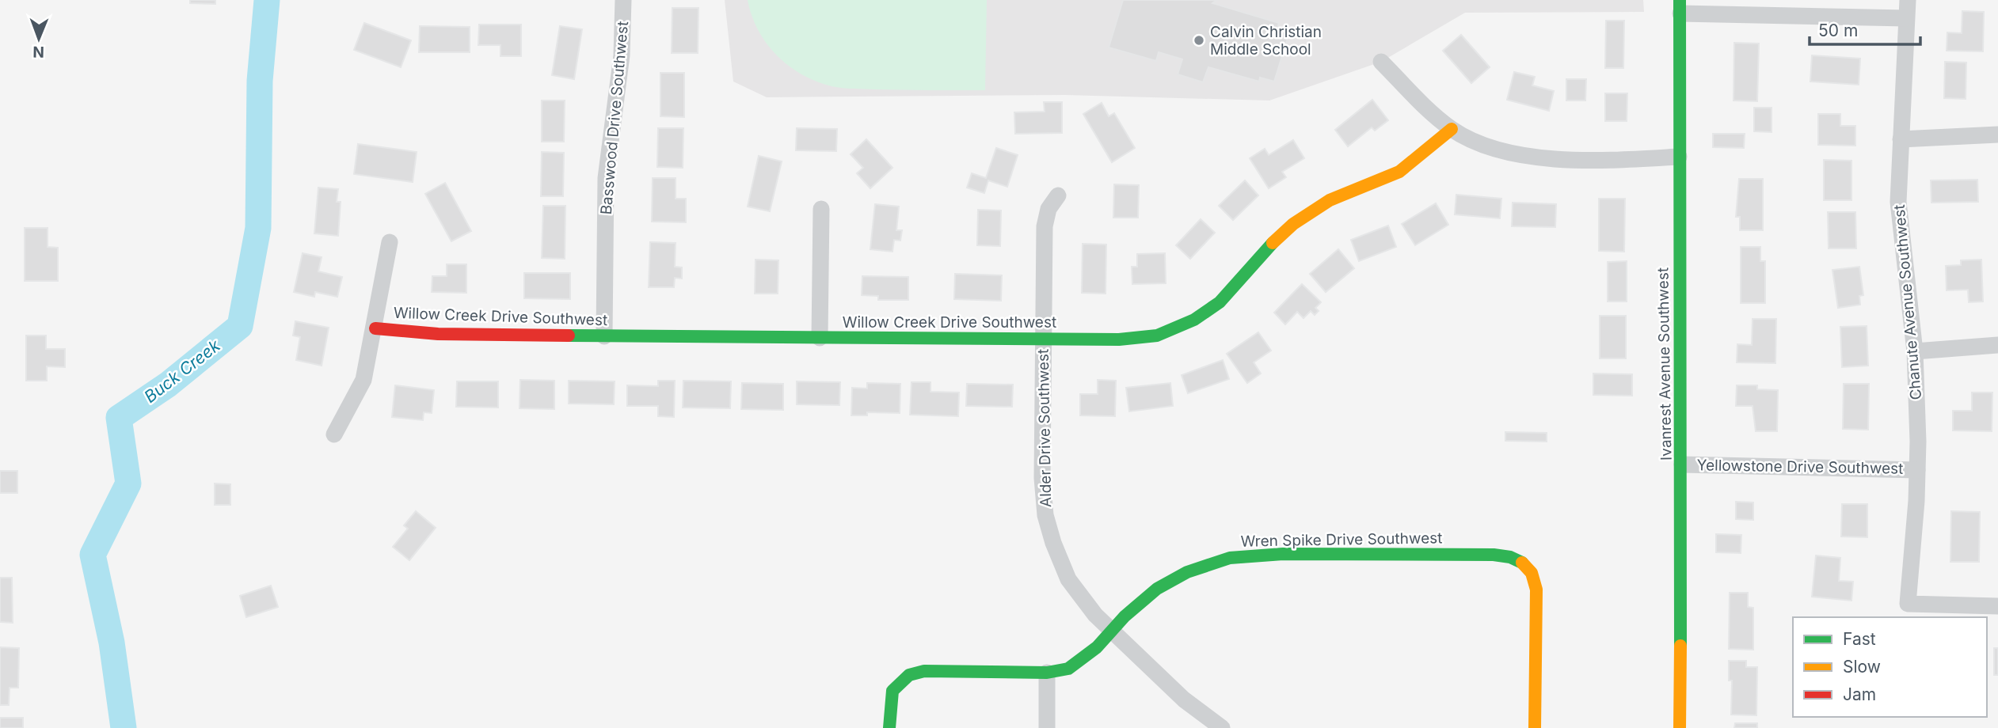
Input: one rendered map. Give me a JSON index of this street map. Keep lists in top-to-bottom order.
{
  "streets": {
    "street": [
      "Basswood Drive Southwest",
      "Chanute Avenue Southwest",
      "Willow Creek Drive Southwest",
      "Ivanrest Avenue Southwest",
      "Alder Drive Southwest",
      "Yellowstone Drive Southwest",
      "Wren Spike Drive Southwest"
    ]
  },
  "crossings": [
    ["Basswood Drive Southwest", "Willow Creek Drive Southwest"],
    ["Chanute Avenue Southwest", "Yellowstone Drive Southwest"],
    ["Willow Creek Drive Southwest", "Alder Drive Southwest"],
    ["Ivanrest Avenue Southwest", "Yellowstone Drive Southwest"],
    ["Alder Drive Southwest", "Wren Spike Drive Southwest"]
  ],
  "water": ["Buck Creek"],
  "places": ["Calvin Christian Middle School"],
  "legend": ["Fast", "Slow", "Jam"],
  "scale_bar": "50 m",
  "north": "bottom"
}
